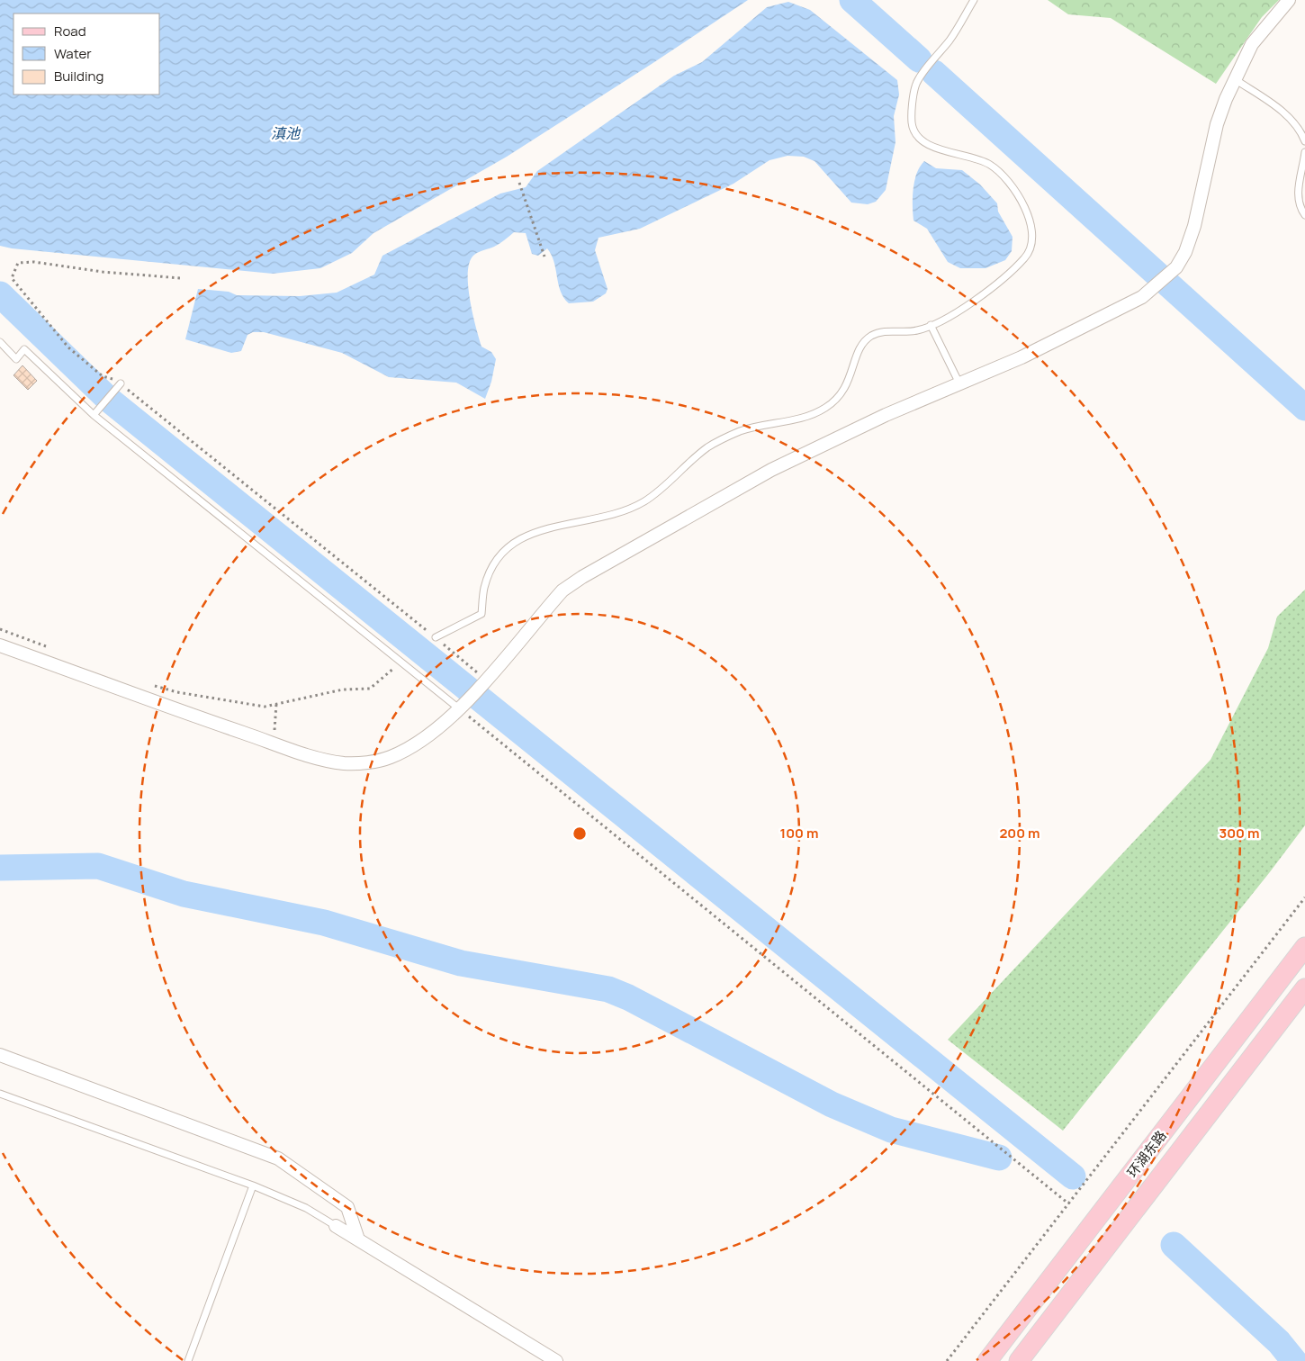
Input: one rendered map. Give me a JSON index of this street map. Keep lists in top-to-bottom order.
{
  "streets": {
    "main road": ["环湖东路"]
  },
  "water": ["滇池"],
  "legend": ["Road", "Water", "Building"],
  "rings": ["100 m", "200 m", "300 m"]
}
